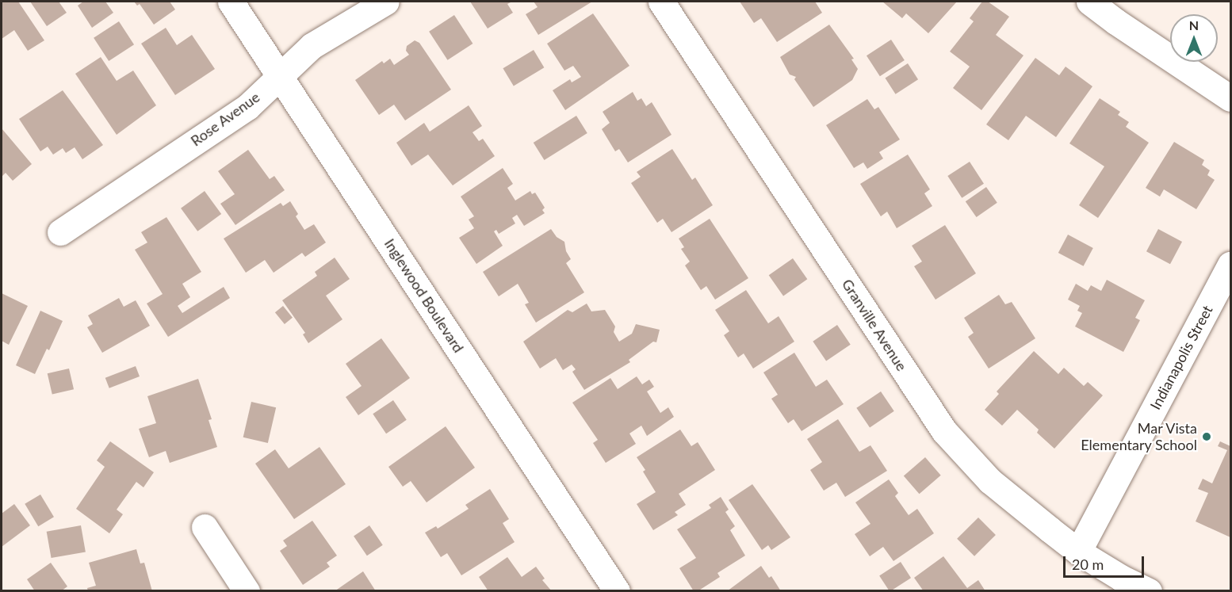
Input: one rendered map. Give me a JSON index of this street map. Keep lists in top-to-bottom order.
{
  "streets": {
    "street": [
      "Rose Avenue",
      "Inglewood Boulevard",
      "Granville Avenue",
      "Indianapolis Street"
    ]
  },
  "crossings": [
    ["Rose Avenue", "Inglewood Boulevard"],
    ["Granville Avenue", "Indianapolis Street"]
  ],
  "places": ["Mar Vista Elementary School"],
  "scale_bar": "20 m",
  "north": "top"
}
